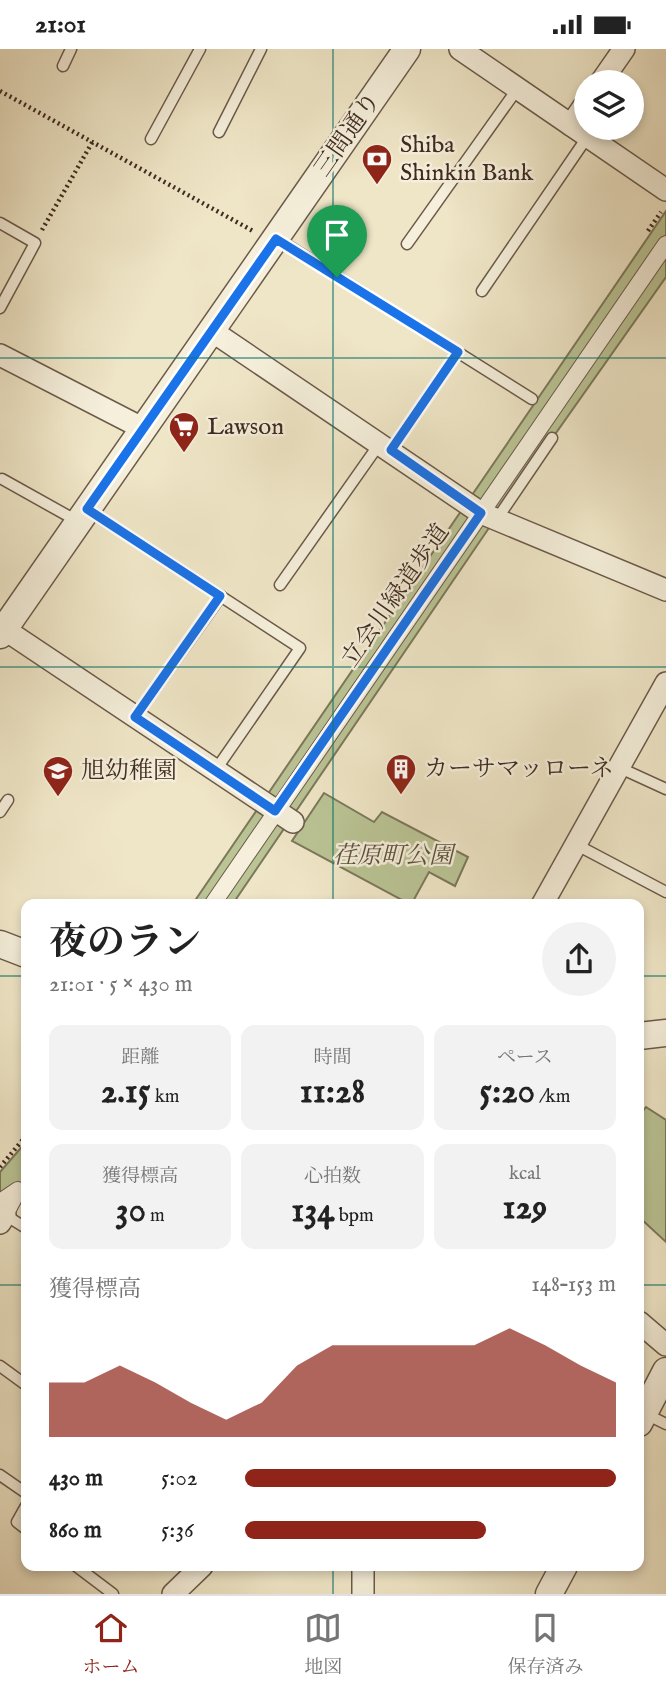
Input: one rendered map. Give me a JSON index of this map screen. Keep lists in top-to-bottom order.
{
  "streets": {
    "street": ["三間通り", "立会川緑道歩道"]
  },
  "parks": ["荏原町公園"],
  "places": {
    "bank": ["Shiba Shinkin Bank"],
    "supermarket": ["Lawson"],
    "building": ["カーサマッローネ"],
    "school or university": ["旭幼稚園"]
  },
  "page": {
    "status": "21:01",
    "heading": ["夜のラン", "21:01 · 5 × 430 m"],
    "stats": [
      ["距離", "2.15 km"],
      ["時間", "11:28"],
      ["ペース", "5:20 /km"],
      ["獲得標高", "30 m"],
      ["心拍数", "134 bpm"],
      ["kcal", "129"]
    ],
    "chart": ["獲得標高", "148–153 m"],
    "list": [
      {
        "name": "430 m",
        "note": "5:02"
      },
      {
        "name": "860 m",
        "note": "5:36"
      }
    ],
    "tabs": ["ホーム", "地図", "保存済み"]
  }
}
